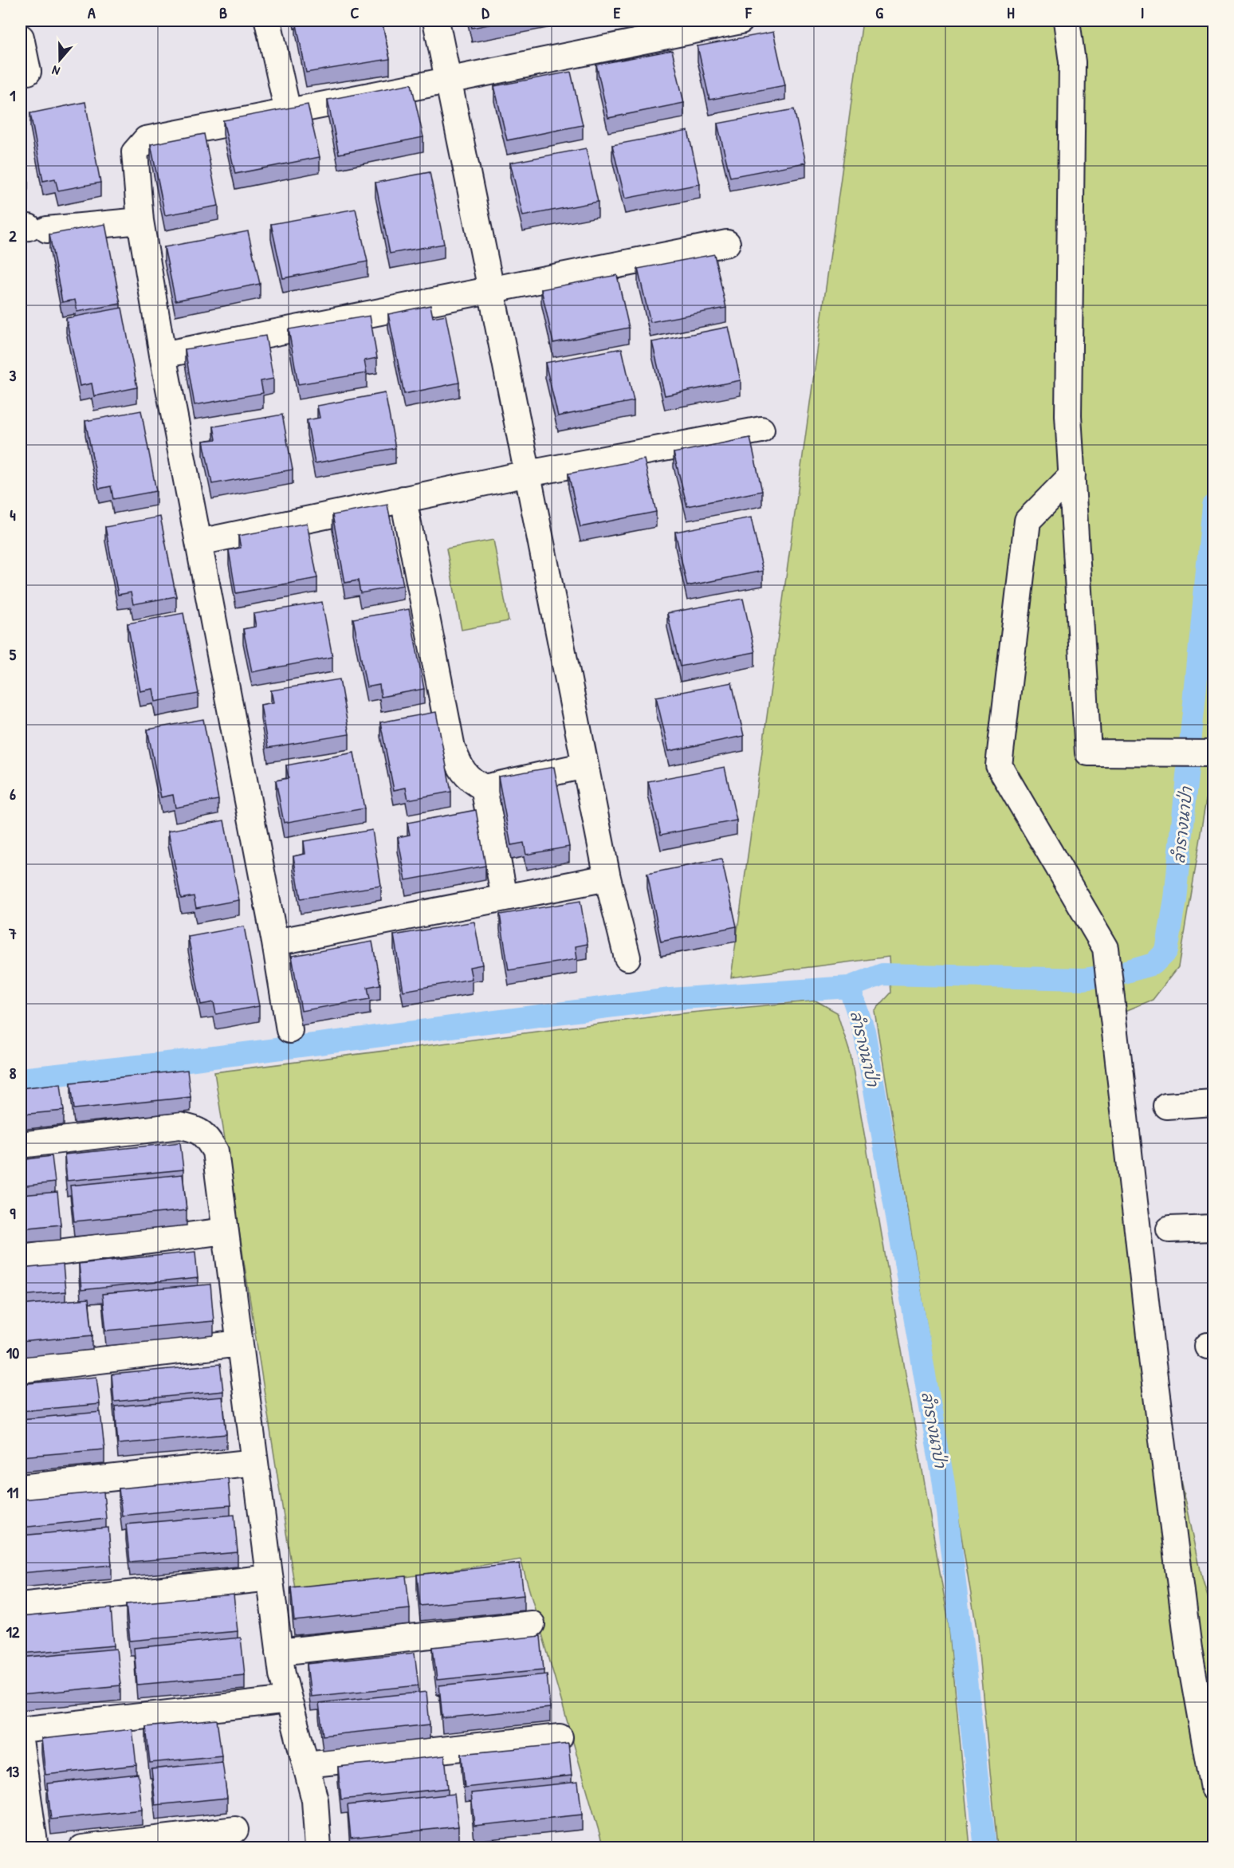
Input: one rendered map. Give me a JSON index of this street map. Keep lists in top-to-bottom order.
{
  "water": ["ลำรางนาป่า"],
  "north": "bottom",
  "grid": {
    "columns": [
      "A",
      "B",
      "C",
      "D",
      "E",
      "F",
      "G",
      "H",
      "I"
    ],
    "rows": [
      "1",
      "2",
      "3",
      "4",
      "5",
      "6",
      "7",
      "8",
      "9",
      "10",
      "11",
      "12",
      "13"
    ]
  }
}
